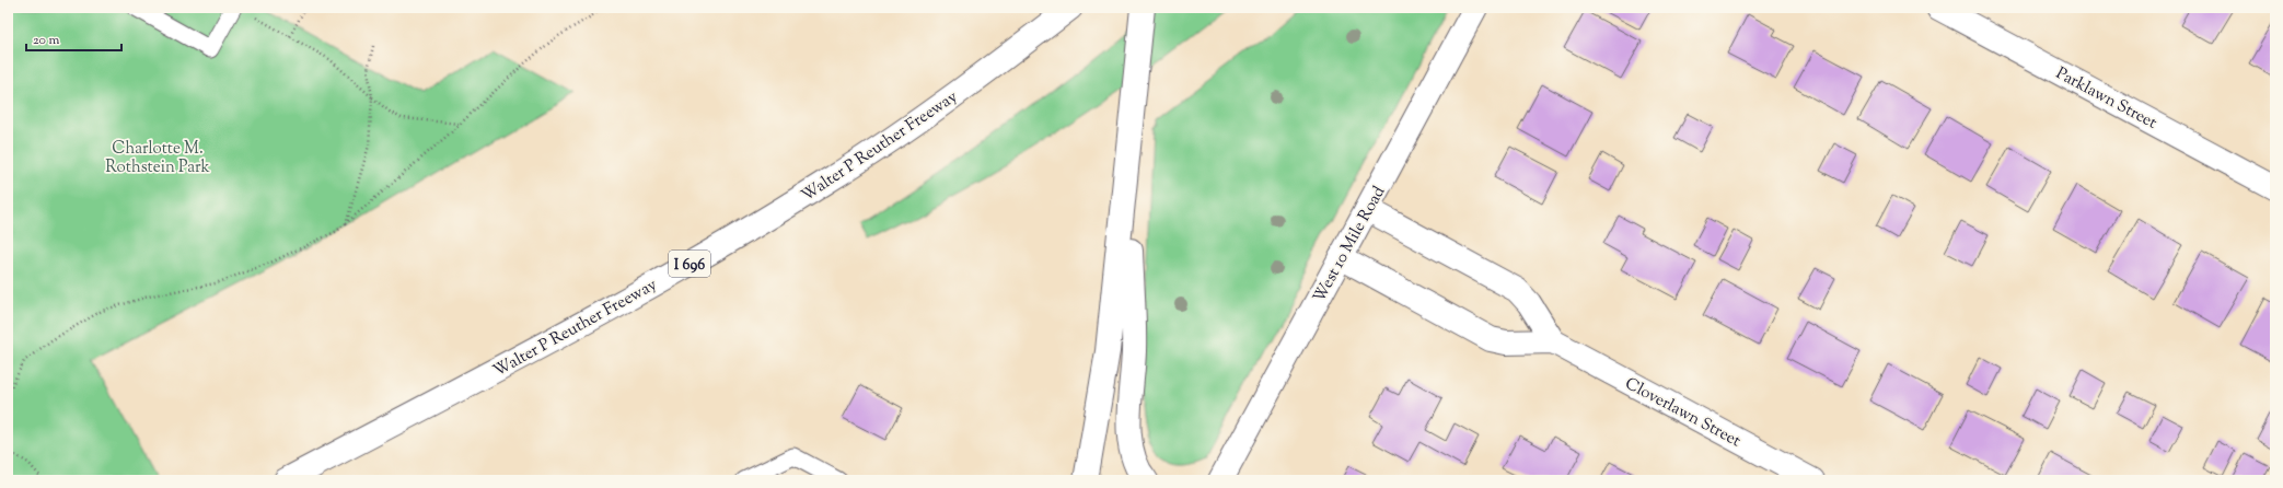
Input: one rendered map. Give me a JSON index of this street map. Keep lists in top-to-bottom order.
{
  "streets": {
    "main road": [
      "Parklawn Street",
      "Walter P Reuther Freeway",
      "West 10 Mile Road",
      "I 696",
      "Cloverlawn Street"
    ]
  },
  "crossings": [
    ["West 10 Mile Road", "Cloverlawn Street"]
  ],
  "parks": ["Charlotte M. Rothstein Park"],
  "scale_bar": "20 m"
}
